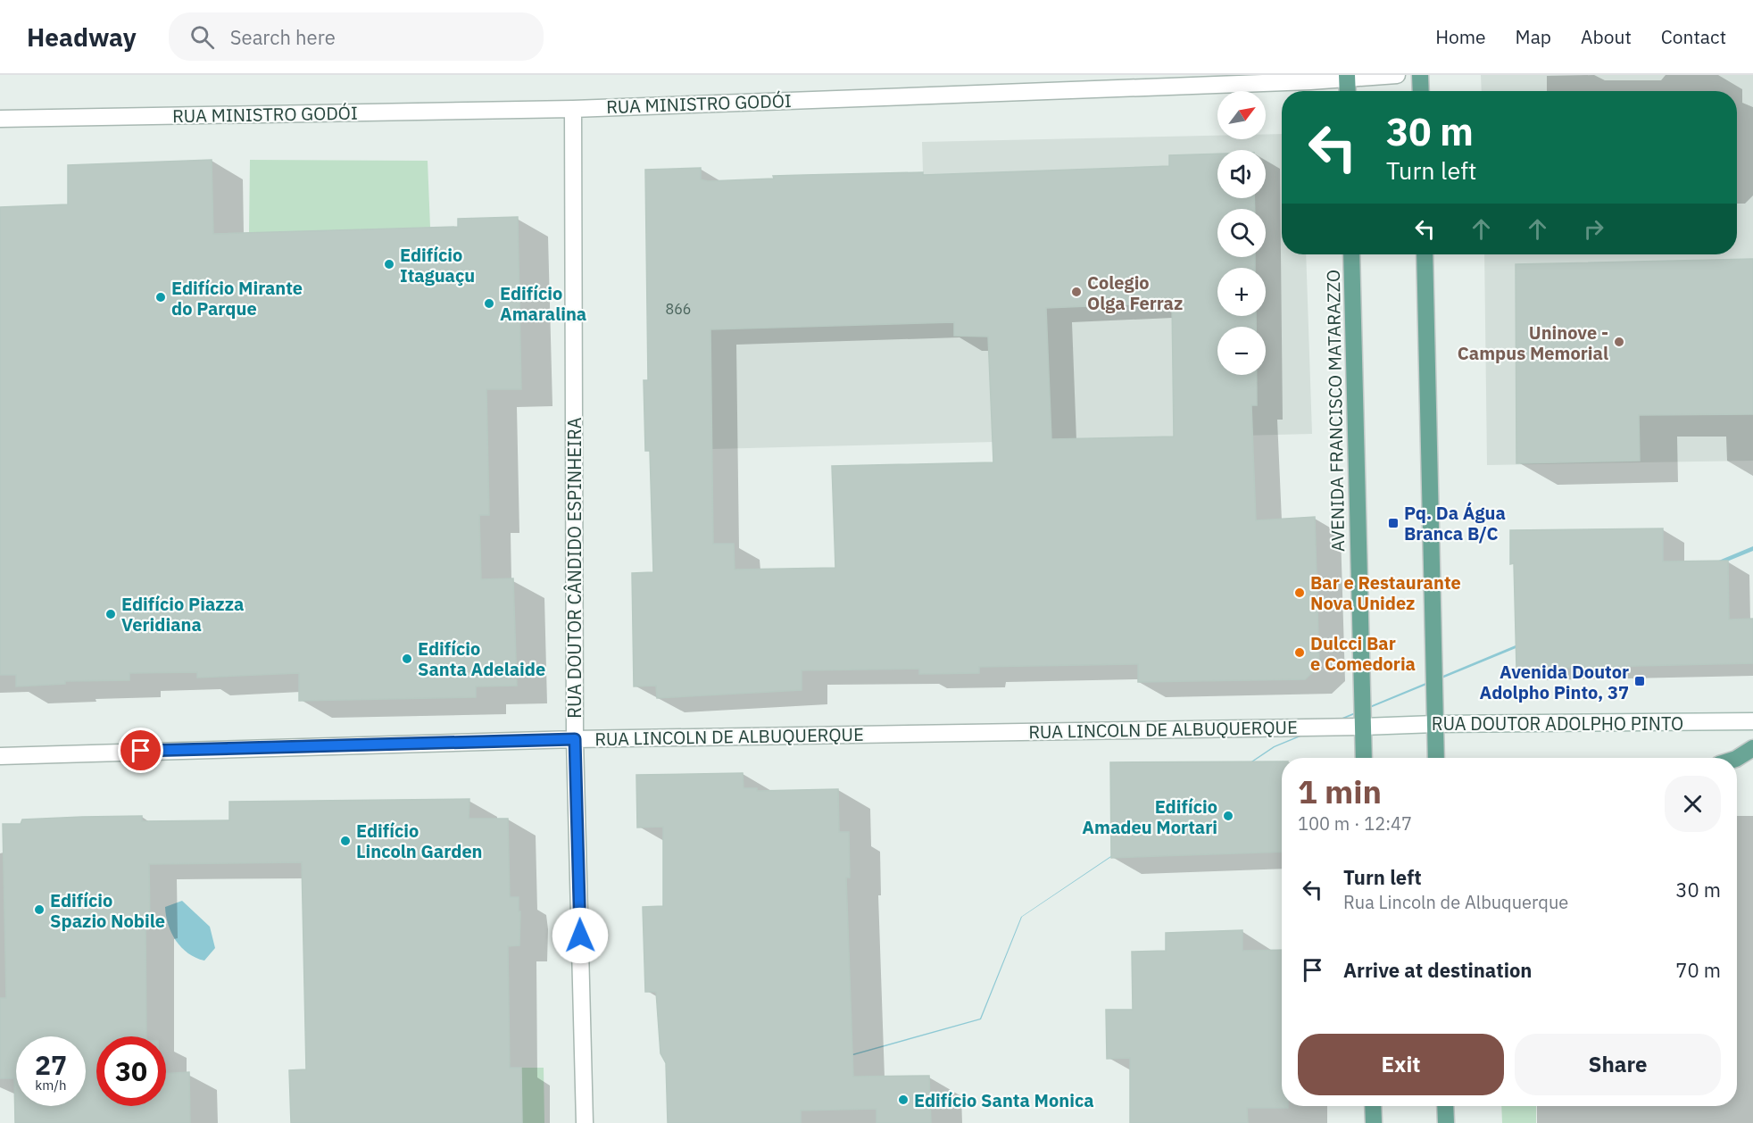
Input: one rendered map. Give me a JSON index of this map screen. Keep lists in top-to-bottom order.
{
  "streets": {
    "main road": ["AVENIDA FRANCISCO MATARAZZO"],
    "street": [
      "RUA MINISTRO GODÓI",
      "RUA DOUTOR CÂNDIDO ESPINHEIRA",
      "RUA DOUTOR ADOLPHO PINTO",
      "RUA LINCOLN DE ALBUQUERQUE"
    ]
  },
  "crossings": [
    ["RUA MINISTRO GODÓI", "RUA DOUTOR CÂNDIDO ESPINHEIRA"],
    ["AVENIDA FRANCISCO MATARAZZO", "RUA DOUTOR ADOLPHO PINTO"],
    ["AVENIDA FRANCISCO MATARAZZO", "RUA LINCOLN DE ALBUQUERQUE"],
    ["RUA DOUTOR CÂNDIDO ESPINHEIRA", "RUA LINCOLN DE ALBUQUERQUE"],
    ["RUA DOUTOR ADOLPHO PINTO", "RUA LINCOLN DE ALBUQUERQUE"]
  ],
  "places": {
    "other": [
      "Edifício Itaguaçu",
      "Colegio Olga Ferraz",
      "Edifício Mirante do Parque",
      "Edifício Amaralina",
      "Uninove - Campus Memorial",
      "Bar e Restaurante Nova Unidez",
      "Edifício Piazza Veridiana",
      "Dulcci Bar e Comedoria",
      "Edifício Santa Adelaide",
      "Edifício Amadeu Mortari",
      "Edifício Lincoln Garden",
      "Edifício Spazio Nobile",
      "Edifício Santa Monica"
    ],
    "transit": ["Pq. Da Água Branca B/C", "Avenida Doutor Adolpho Pinto, 37"]
  },
  "house_numbers": ["866"],
  "north": "top right",
  "page": {
    "header": "Headway",
    "search": "Search here",
    "nav": [
      "Home",
      "Map",
      "About",
      "Contact"
    ],
    "map_buttons": ["+", "−"],
    "turn": ["30 m", "Turn left"],
    "heading": ["1 min", "100 m · 12:47"],
    "list": [
      {
        "name": "Turn left",
        "note": "Rua Lincoln de Albuquerque",
        "value": "30 m"
      },
      {
        "name": "Arrive at destination",
        "value": "70 m"
      }
    ],
    "buttons": ["Exit", "Share"],
    "speed": "27 km/h",
    "limit": "30"
  }
}
